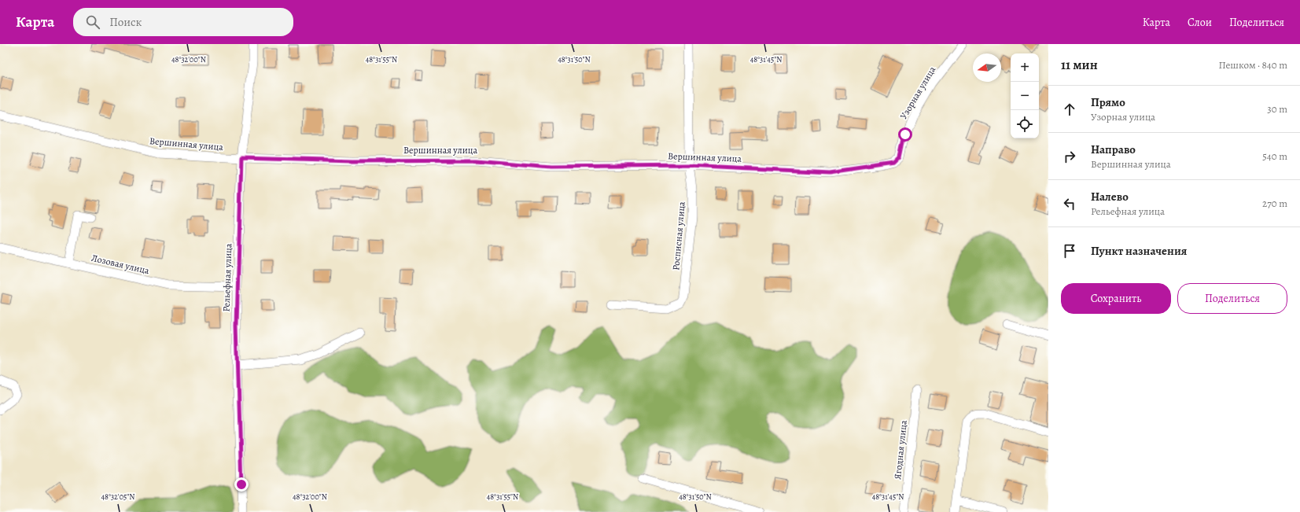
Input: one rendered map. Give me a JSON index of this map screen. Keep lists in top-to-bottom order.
{
  "streets": {
    "street": [
      "Узорная улица",
      "Вершинная улица",
      "Росписная улица",
      "Лозовая улица",
      "Рельефная улица",
      "Ягодная улица"
    ]
  },
  "crossings": [
    ["Узорная улица", "Вершинная улица"],
    ["Вершинная улица", "Росписная улица"],
    ["Вершинная улица", "Рельефная улица"],
    ["Лозовая улица", "Рельефная улица"]
  ],
  "north": "left",
  "page": {
    "header": "Карта",
    "search": "Поиск",
    "nav": ["Карта", "Слои", "Поделиться"],
    "heading": ["11 мин", "Пешком · 840 m"],
    "map_buttons": ["+", "−"],
    "list": [
      ["Прямо", "Узорная улица", "30 m"],
      ["Направо", "Вершинная улица", "540 m"],
      ["Налево", "Рельефная улица", "270 m"],
      "Пункт назначения"
    ],
    "buttons": ["Сохранить", "Поделиться"]
  },
  "coordinates": [
    "48°32'00\"N",
    "48°31'55\"N",
    "48°31'50\"N",
    "48°31'45\"N",
    "48°32'05\"N"
  ]
}
